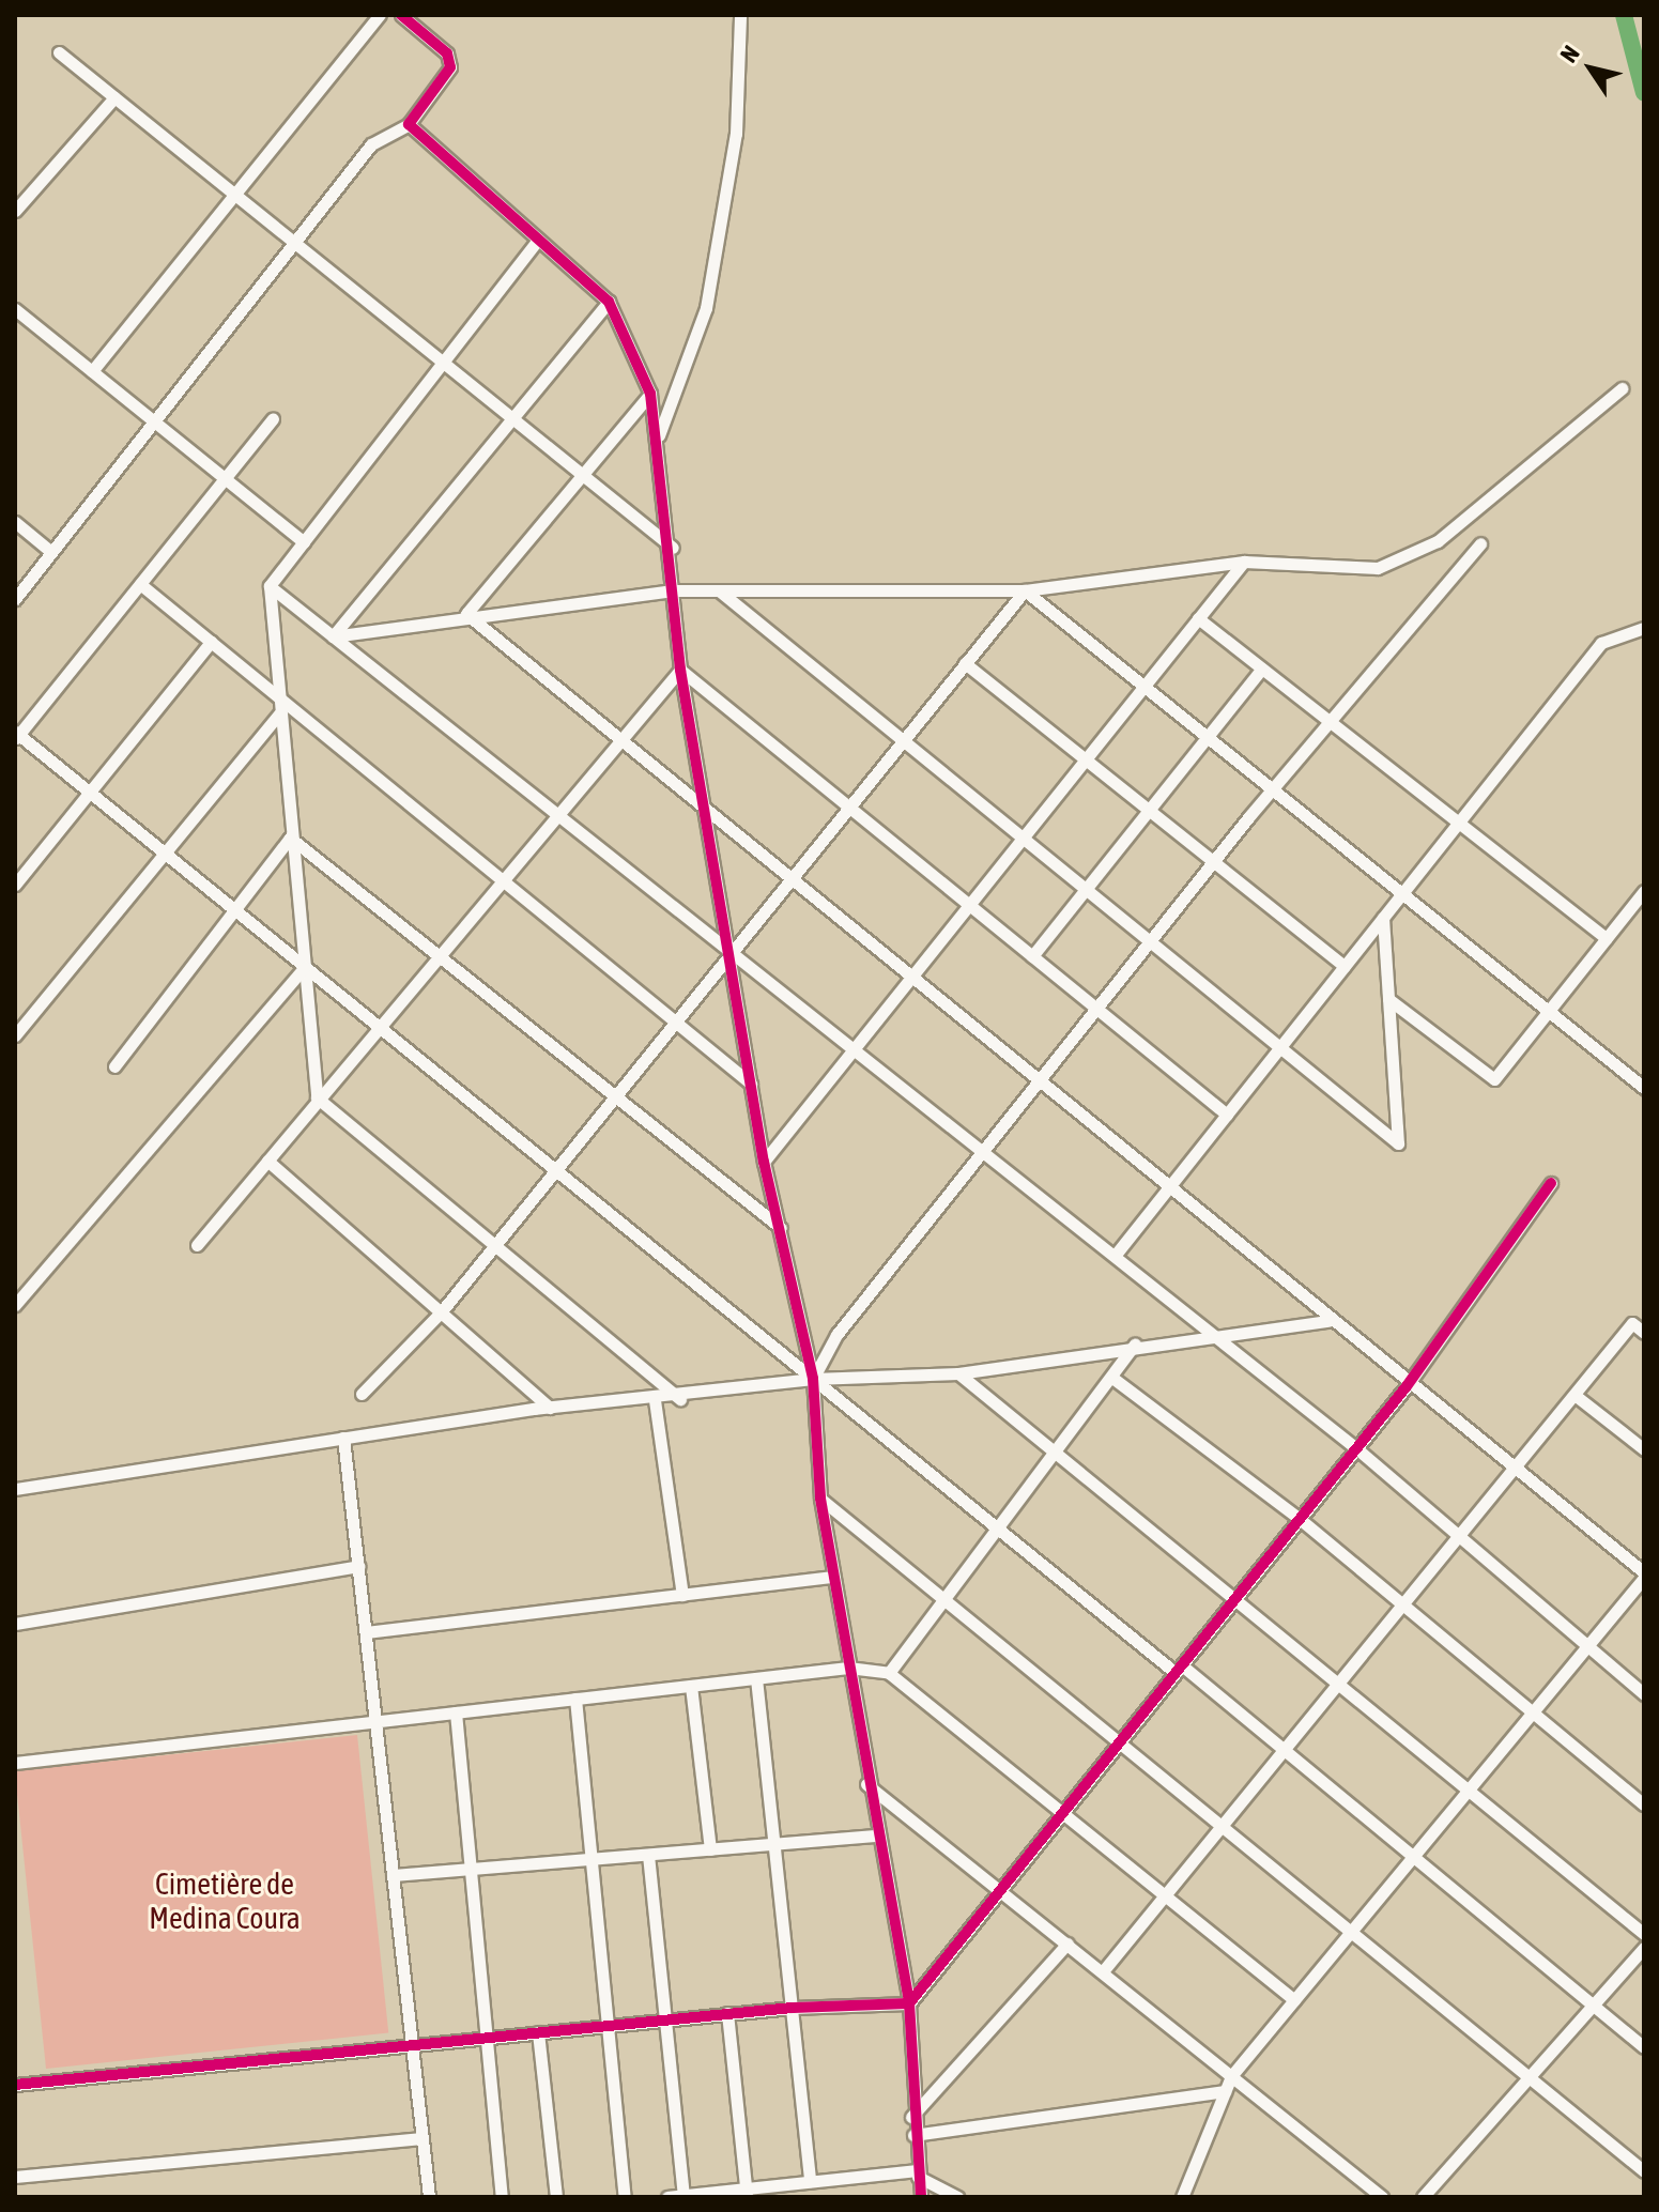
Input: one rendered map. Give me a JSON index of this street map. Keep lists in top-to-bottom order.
{
  "parks": ["Cimetière de Medina Coura"],
  "north": "top left"
}
